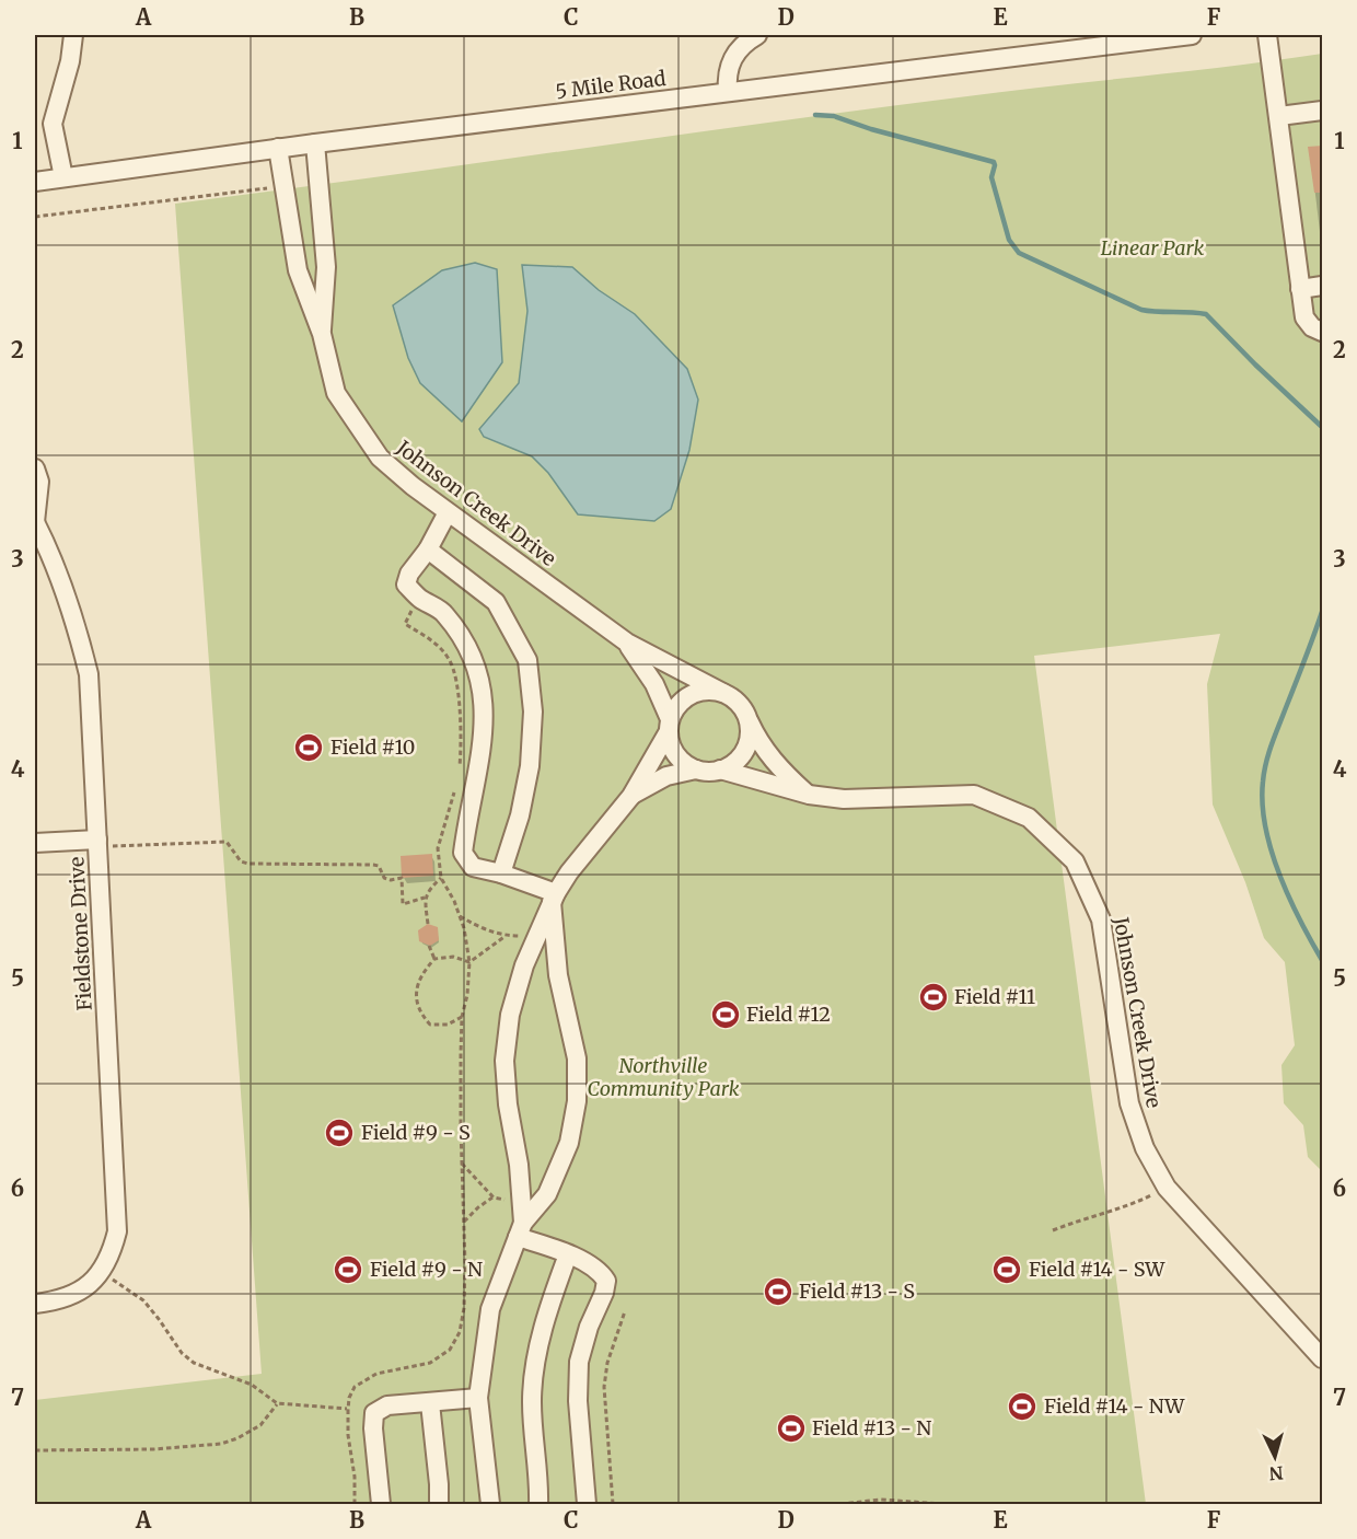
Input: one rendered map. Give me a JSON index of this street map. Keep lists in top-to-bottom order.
{
  "streets": {
    "street": ["5 Mile Road", "Johnson Creek Drive", "Fieldstone Drive"]
  },
  "crossings": [
    ["5 Mile Road", "Johnson Creek Drive"]
  ],
  "parks": ["Linear Park", "Northville Community Park"],
  "places": {
    "sports": [
      "Field #10",
      "Field #11",
      "Field #12",
      "Field #9 - S",
      "Field #9 - N",
      "Field #14 - SW",
      "Field #13 - S",
      "Field #14 - NW",
      "Field #13 - N"
    ]
  },
  "north": "bottom",
  "grid": {
    "columns": [
      "A",
      "B",
      "C",
      "D",
      "E",
      "F"
    ],
    "rows": [
      "1",
      "2",
      "3",
      "4",
      "5",
      "6",
      "7"
    ]
  }
}
